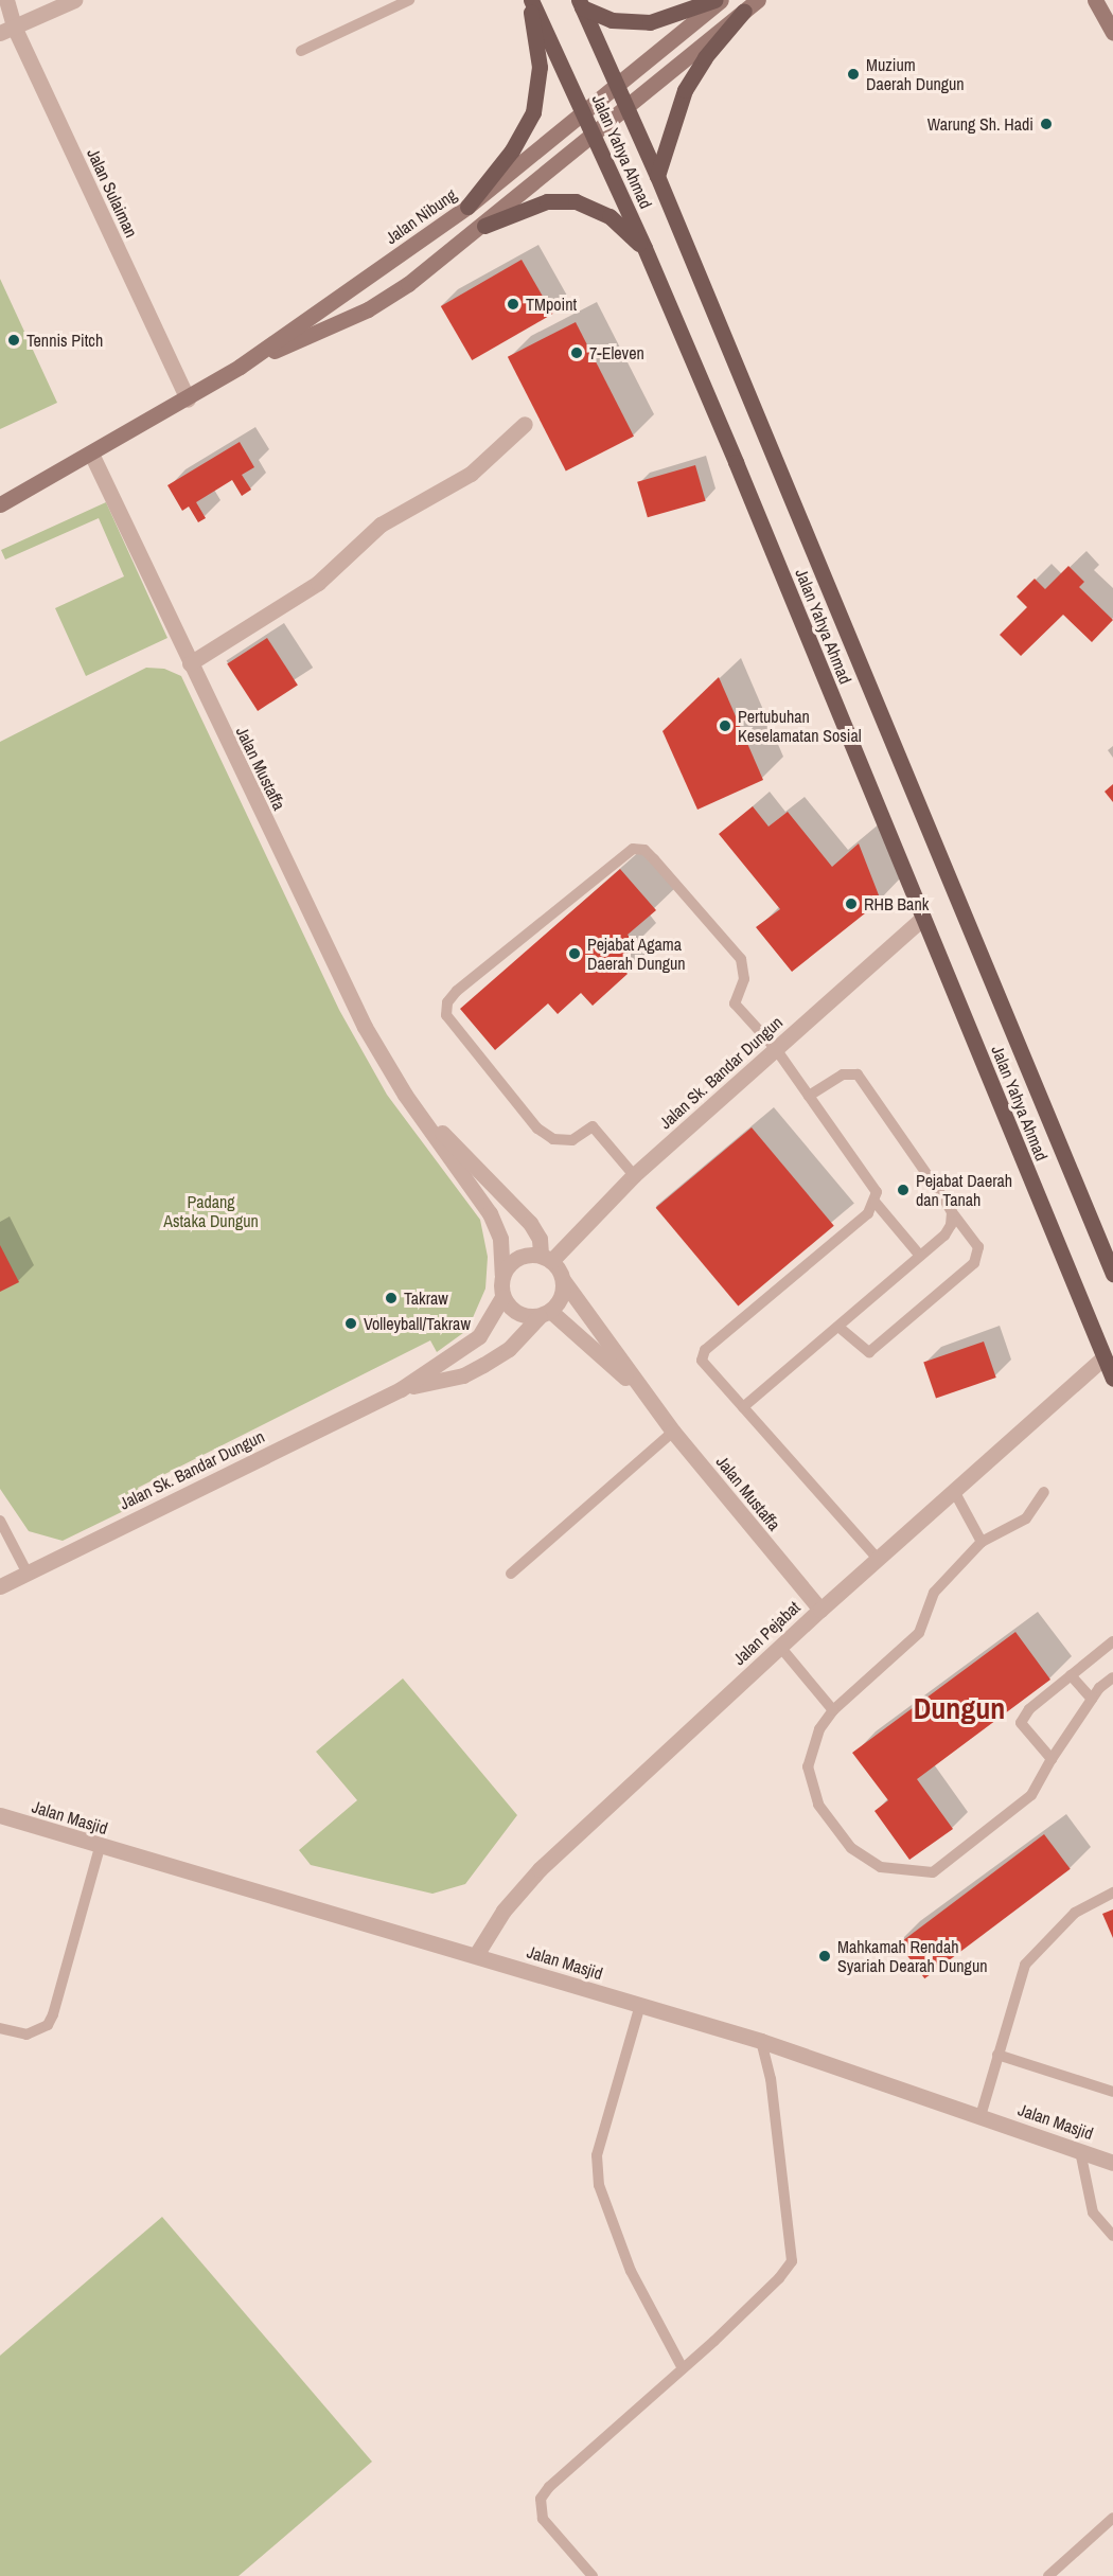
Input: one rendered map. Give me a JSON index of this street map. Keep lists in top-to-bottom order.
{
  "streets": {
    "main road": ["Jalan Yahya Ahmad", "Jalan Nibung"],
    "street": [
      "Jalan Sulaiman",
      "Jalan Mustaffa",
      "Jalan Sk. Bandar Dungun",
      "Jalan Pejabat",
      "Jalan Masjid"
    ]
  },
  "crossings": [
    ["Jalan Yahya Ahmad", "Jalan Nibung"],
    ["Jalan Yahya Ahmad", "Jalan Sk. Bandar Dungun"],
    ["Jalan Yahya Ahmad", "Jalan Pejabat"],
    ["Jalan Sulaiman", "Jalan Nibung"],
    ["Jalan Nibung", "Jalan Mustaffa"],
    ["Jalan Mustaffa", "Jalan Sk. Bandar Dungun"],
    ["Jalan Mustaffa", "Jalan Pejabat"],
    ["Jalan Pejabat", "Jalan Masjid"]
  ],
  "districts": ["Dungun"],
  "parks": ["Padang Astaka Dungun"],
  "places": [
    "Muzium Daerah Dungun",
    "Warung Sh. Hadi",
    "TMpoint",
    "Tennis Pitch",
    "7-Eleven",
    "Pertubuhan Keselamatan Sosial",
    "RHB Bank",
    "Pejabat Agama Daerah Dungun",
    "Pejabat Daerah dan Tanah",
    "Takraw",
    "Volleyball/Takraw",
    "Mahkamah Rendah Syariah Dearah Dungun"
  ]
}
